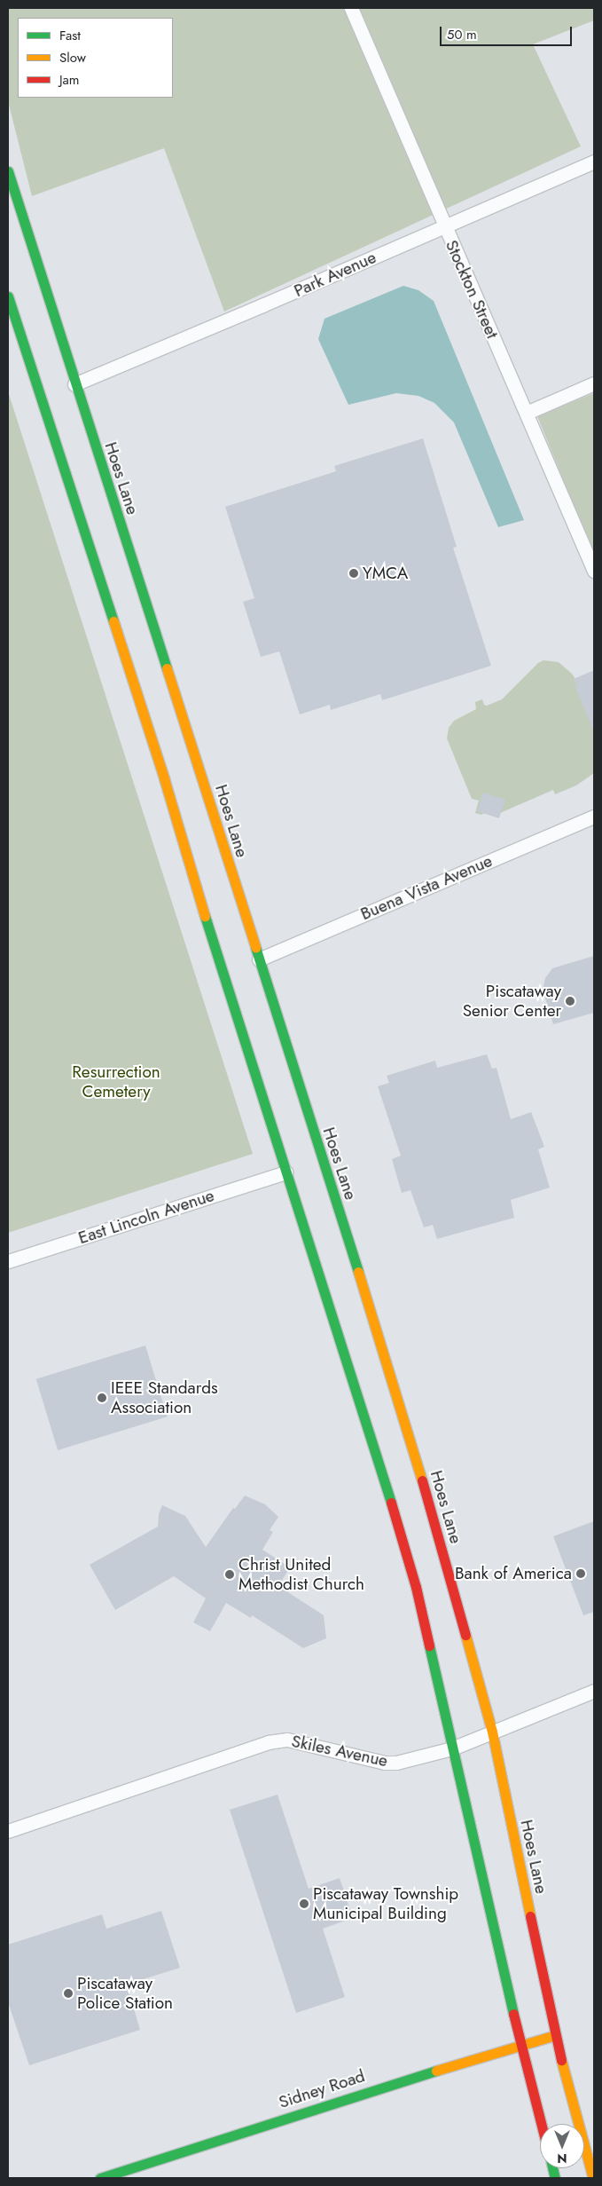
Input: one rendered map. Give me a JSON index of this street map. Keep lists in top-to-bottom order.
{
  "streets": {
    "main road": ["Hoes Lane", "Sidney Road"],
    "street": [
      "Park Avenue",
      "Stockton Street",
      "Buena Vista Avenue",
      "East Lincoln Avenue",
      "Skiles Avenue"
    ]
  },
  "crossings": [
    ["Park Avenue", "Stockton Street"],
    ["Park Avenue", "Hoes Lane"],
    ["Hoes Lane", "Buena Vista Avenue"],
    ["Hoes Lane", "Skiles Avenue"],
    ["Hoes Lane", "Sidney Road"]
  ],
  "parks": ["Resurrection Cemetery"],
  "places": [
    "YMCA",
    "Piscataway Senior Center",
    "IEEE Standards Association",
    "Bank of America",
    "Christ United Methodist Church",
    "Piscataway Township Municipal Building",
    "Piscataway Police Station"
  ],
  "legend": ["Fast", "Slow", "Jam"],
  "scale_bar": "50 m",
  "north": "bottom"
}
